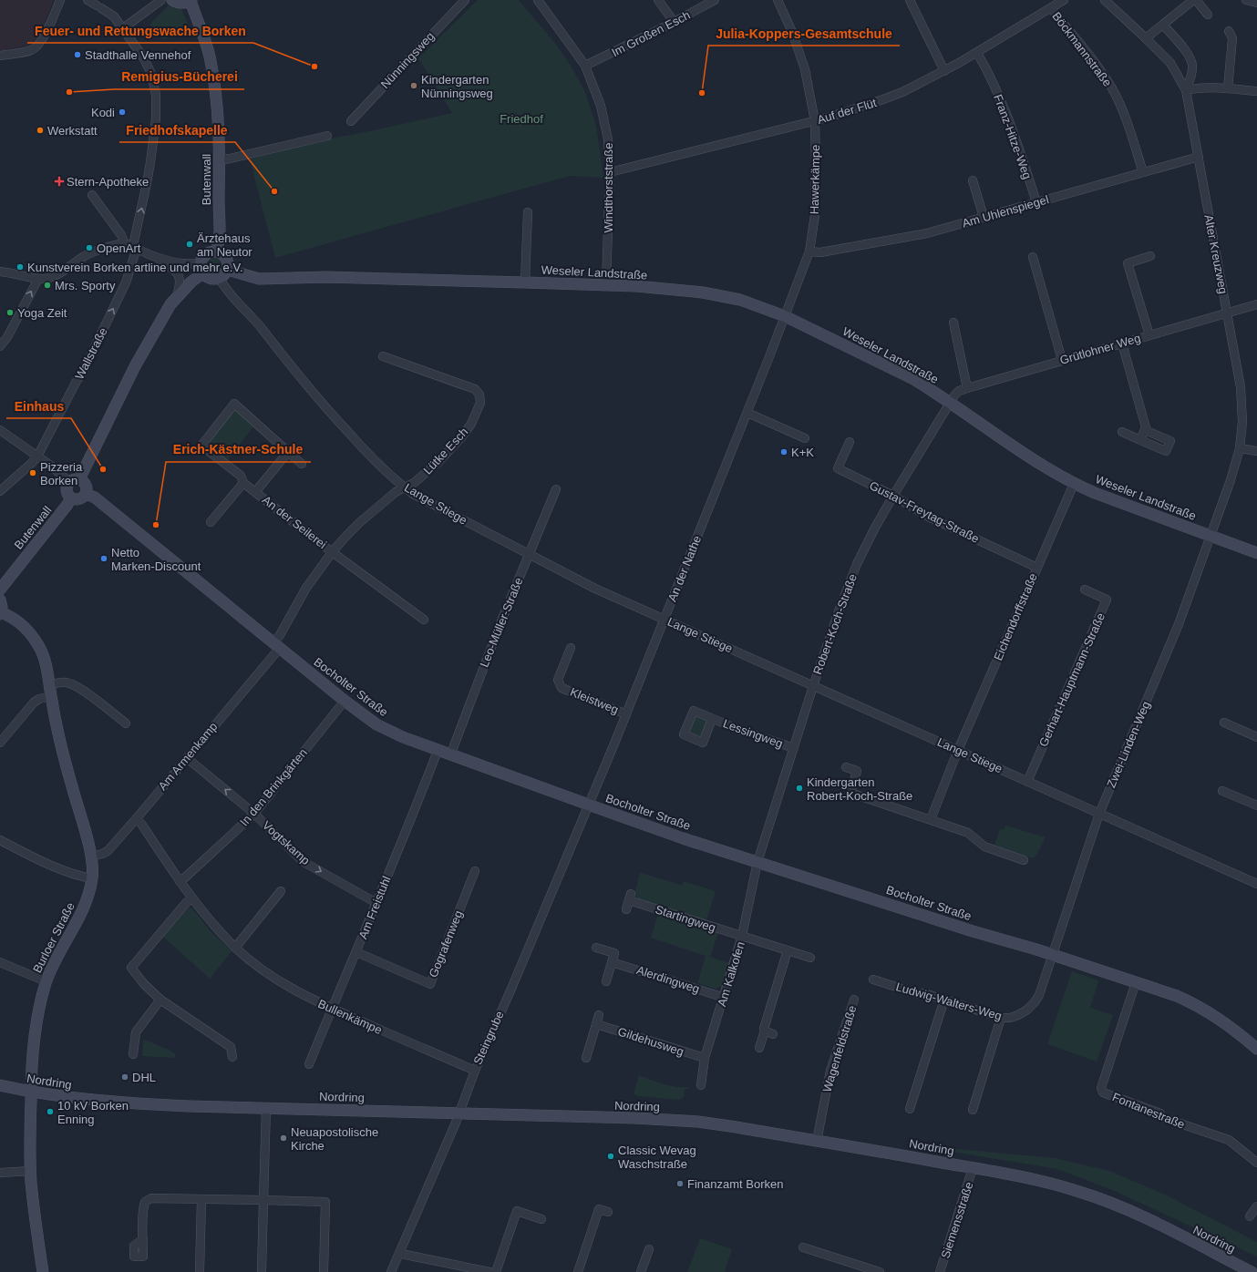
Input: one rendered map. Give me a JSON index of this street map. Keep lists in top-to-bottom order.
{
  "streets": {
    "main road": [
      "Butenwall",
      "Weseler Landstraße",
      "Bocholter Straße",
      "Burloer Straße",
      "Nordring"
    ],
    "street": [
      "Im Großen Esch",
      "Böckmannstraße",
      "Nünningsweg",
      "Auf der Flüt",
      "Franz-Hitze-Weg",
      "Hawerkämpe",
      "Windthorststraße",
      "Am Uhlenspiegel",
      "Alter Kreuzweg",
      "Grütlohner Weg",
      "Wallstraße",
      "Lütke Esch",
      "Lange Stiege",
      "Gustav-Freytag-Straße",
      "An der Seilerei",
      "An der Nathe",
      "Eichendorffstraße",
      "Leo-Müller-Straße",
      "Robert-Koch-Straße",
      "Gerhart-Hauptmann-Straße",
      "Kleistweg",
      "Lessingweg",
      "Zwei-Linden-Weg",
      "Am Armenkamp",
      "In den Brinkgärten",
      "Vogtskamp",
      "Am Freistuhl",
      "Startingweg",
      "Gografenweg",
      "Am Kalkofen",
      "Alerdingweg",
      "Ludwig-Walters-Weg",
      "Bullenkämpe",
      "Steingrube",
      "Gildehusweg",
      "Wagenfeldstraße",
      "Fontanestraße",
      "Siemensstraße"
    ]
  },
  "crossings": [
    ["Im Großen Esch", "Windthorststraße"],
    ["Böckmannstraße", "Auf der Flüt"],
    ["Böckmannstraße", "Am Uhlenspiegel"],
    ["Auf der Flüt", "Franz-Hitze-Weg"],
    ["Auf der Flüt", "Hawerkämpe"],
    ["Auf der Flüt", "Windthorststraße"],
    ["Franz-Hitze-Weg", "Am Uhlenspiegel"],
    ["Butenwall", "Weseler Landstraße"],
    ["Butenwall", "Lange Stiege"],
    ["Butenwall", "Bocholter Straße"],
    ["Hawerkämpe", "Am Uhlenspiegel"],
    ["Hawerkämpe", "Weseler Landstraße"],
    ["Hawerkämpe", "An der Nathe"],
    ["Windthorststraße", "Weseler Landstraße"],
    ["Am Uhlenspiegel", "Alter Kreuzweg"],
    ["Alter Kreuzweg", "Weseler Landstraße"],
    ["Alter Kreuzweg", "Grütlohner Weg"],
    ["Alter Kreuzweg", "Zwei-Linden-Weg"],
    ["Weseler Landstraße", "Grütlohner Weg"],
    ["Weseler Landstraße", "Lange Stiege"],
    ["Weseler Landstraße", "An der Nathe"],
    ["Weseler Landstraße", "Eichendorffstraße"],
    ["Weseler Landstraße", "Robert-Koch-Straße"],
    ["Weseler Landstraße", "Zwei-Linden-Weg"],
    ["Grütlohner Weg", "Robert-Koch-Straße"],
    ["Lütke Esch", "Lange Stiege"],
    ["Lütke Esch", "An der Seilerei"],
    ["Lütke Esch", "Bocholter Straße"],
    ["Lütke Esch", "Am Armenkamp"],
    ["Lange Stiege", "An der Nathe"],
    ["Lange Stiege", "Eichendorffstraße"],
    ["Lange Stiege", "Leo-Müller-Straße"],
    ["Lange Stiege", "Robert-Koch-Straße"],
    ["Lange Stiege", "Gerhart-Hauptmann-Straße"],
    ["Lange Stiege", "Zwei-Linden-Weg"],
    ["Gustav-Freytag-Straße", "Eichendorffstraße"],
    ["Gustav-Freytag-Straße", "Robert-Koch-Straße"],
    ["An der Nathe", "Bocholter Straße"],
    ["An der Nathe", "Kleistweg"],
    ["An der Nathe", "Steingrube"],
    ["Leo-Müller-Straße", "Bocholter Straße"],
    ["Robert-Koch-Straße", "Bocholter Straße"],
    ["Robert-Koch-Straße", "Lessingweg"],
    ["Robert-Koch-Straße", "Am Kalkofen"],
    ["Bocholter Straße", "Zwei-Linden-Weg"],
    ["Bocholter Straße", "Am Armenkamp"],
    ["Bocholter Straße", "In den Brinkgärten"],
    ["Bocholter Straße", "Am Freistuhl"],
    ["Bocholter Straße", "Am Kalkofen"],
    ["Bocholter Straße", "Ludwig-Walters-Weg"],
    ["Bocholter Straße", "Steingrube"],
    ["Bocholter Straße", "Fontanestraße"],
    ["Zwei-Linden-Weg", "Ludwig-Walters-Weg"],
    ["Am Armenkamp", "Vogtskamp"],
    ["Am Armenkamp", "Burloer Straße"],
    ["Am Armenkamp", "Bullenkämpe"],
    ["In den Brinkgärten", "Vogtskamp"],
    ["In den Brinkgärten", "Bullenkämpe"],
    ["Vogtskamp", "Am Freistuhl"],
    ["Am Freistuhl", "Gografenweg"],
    ["Am Freistuhl", "Bullenkämpe"],
    ["Startingweg", "Am Kalkofen"],
    ["Burloer Straße", "Nordring"],
    ["Am Kalkofen", "Alerdingweg"],
    ["Am Kalkofen", "Gildehusweg"],
    ["Bullenkämpe", "Steingrube"],
    ["Steingrube", "Nordring"],
    ["Wagenfeldstraße", "Nordring"],
    ["Nordring", "Siemensstraße"]
  ],
  "one_way": ["Wallstraße"],
  "parks": ["Friedhof"],
  "places": {
    "other": [
      "Stadthalle Vennehof",
      "Feuer- und Rettungswache Borken",
      "Kindergarten Nünningsweg",
      "Remigius-Bücherei",
      "Julia-Koppers-Gesamtschule",
      "Kodi",
      "Werkstatt",
      "Friedhofskapelle",
      "Ärztehaus am Neutor",
      "OpenArt",
      "Kunstverein Borken artline und mehr e.V.",
      "Mrs. Sporty",
      "Yoga Zeit",
      "K+K",
      "Einhaus",
      "Pizzeria Borken",
      "Erich-Kästner-Schule",
      "Netto Marken-Discount",
      "Kindergarten Robert-Koch-Straße",
      "DHL",
      "10 kV Borken Enning",
      "Neuapostolische Kirche",
      "Classic Wevag Waschstraße",
      "Finanzamt Borken"
    ],
    "health": ["Stern-Apotheke"]
  }
}
